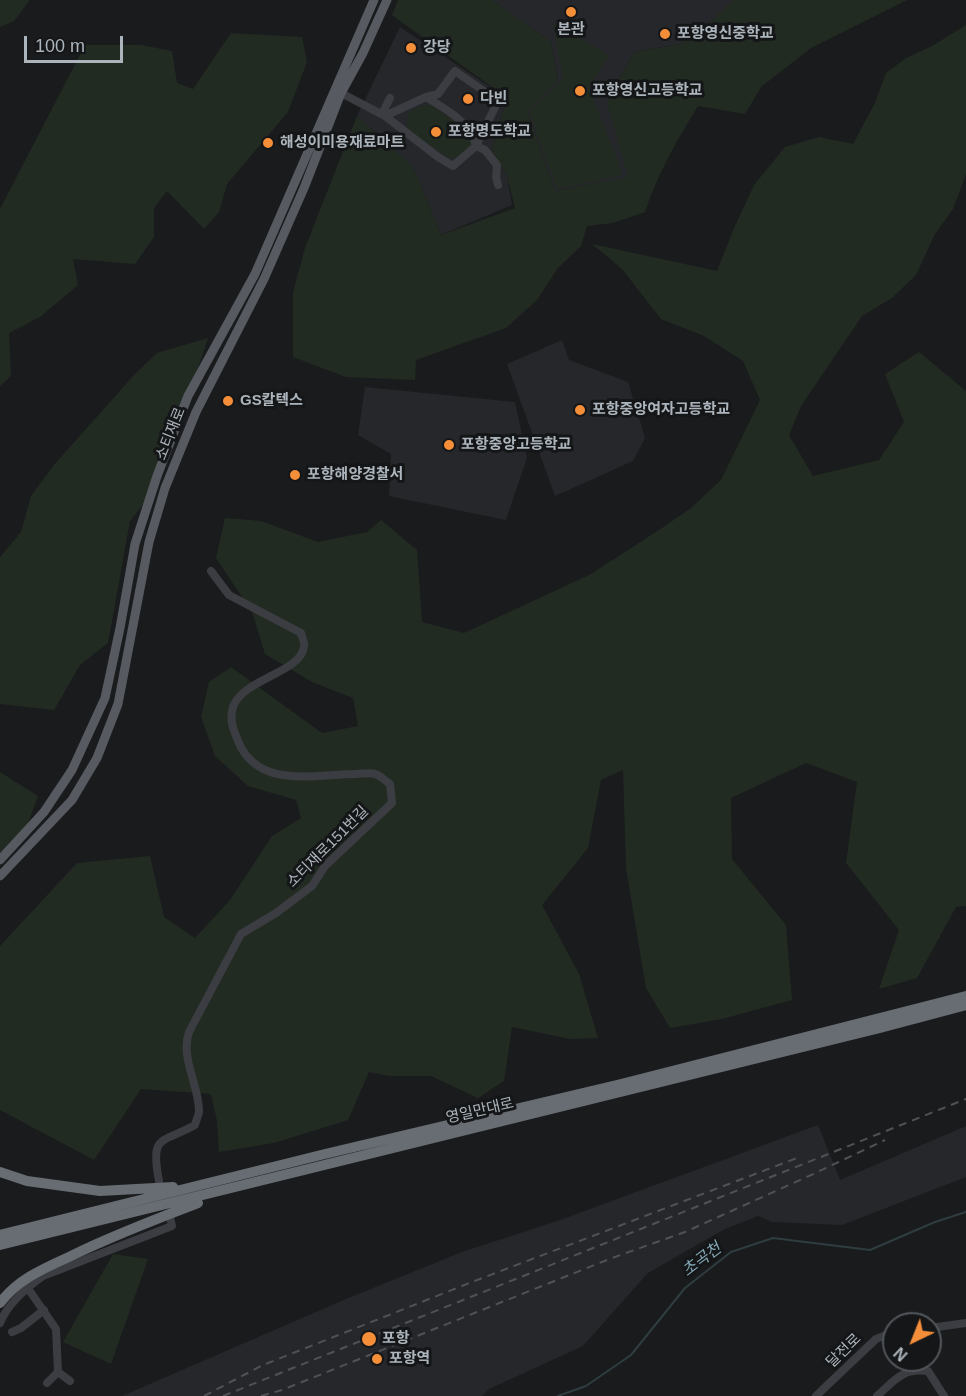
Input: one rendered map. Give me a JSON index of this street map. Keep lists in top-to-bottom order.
{
  "streets": {
    "highway": ["영일만대로"],
    "main road": ["소티재로"],
    "street": ["소티재로151번길", "달전로"]
  },
  "water": ["초곡천"],
  "places": [
    "본관",
    "포항영신중학교",
    "강당",
    "포항영신고등학교",
    "다빈",
    "포항명도학교",
    "해성이미용재료마트",
    "GS칼텍스",
    "포항중앙여자고등학교",
    "포항중앙고등학교",
    "포항해양경찰서",
    "포항",
    "포항역"
  ],
  "scale_bar": "100 m",
  "north": "bottom left"
}
